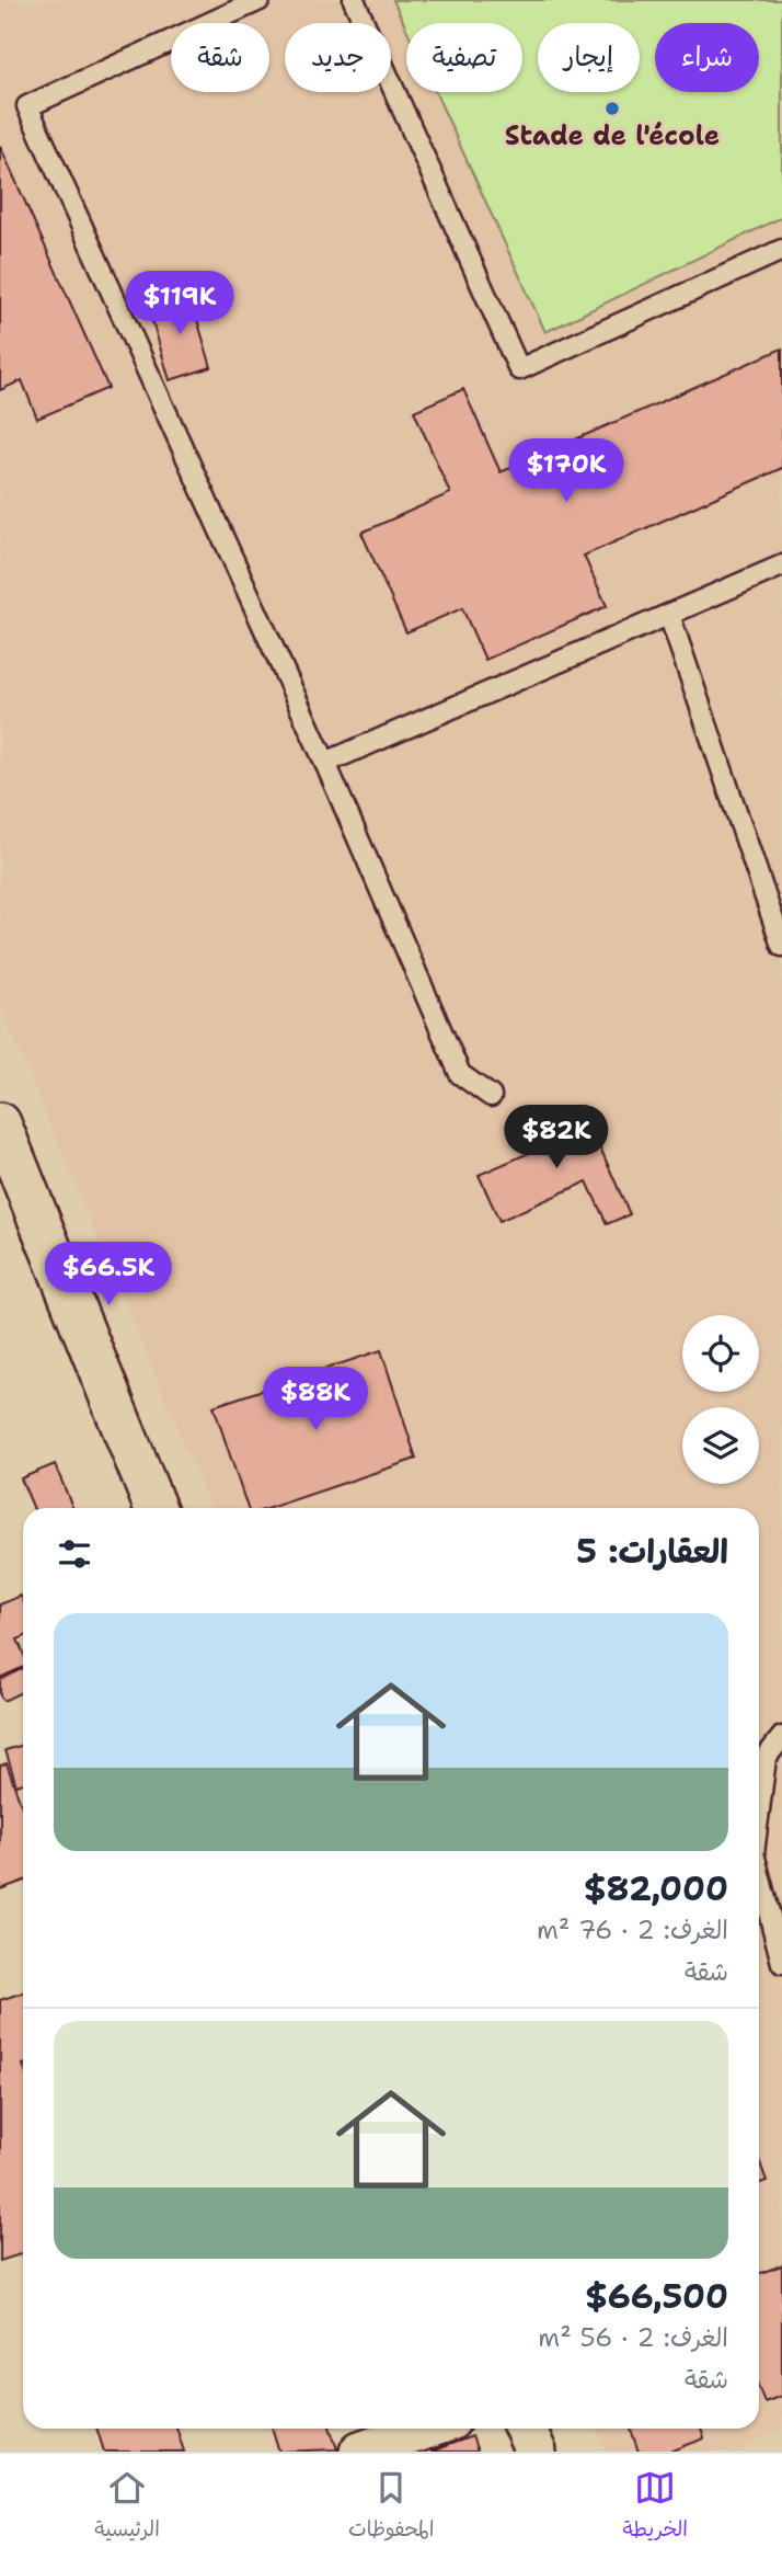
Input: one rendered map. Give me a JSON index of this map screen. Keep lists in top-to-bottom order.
{
  "places": ["Stade de l'école"],
  "page": {
    "chip": [
      "شراء",
      "إيجار",
      "تصفية",
      "جديد",
      "شقة"
    ],
    "price": [
      "$119K",
      "$170K",
      "$82K",
      "$66.5K",
      "$88K"
    ],
    "heading": "العقارات: 5",
    "list": [
      {
        "name": "$82,000",
        "note": "الغرف: 2 · 76 m² · شقة"
      },
      {
        "name": "$66,500",
        "note": "الغرف: 2 · 56 m² · شقة"
      }
    ],
    "tabs": ["الخريطة", "المحفوظات", "الرئيسية"]
  }
}
